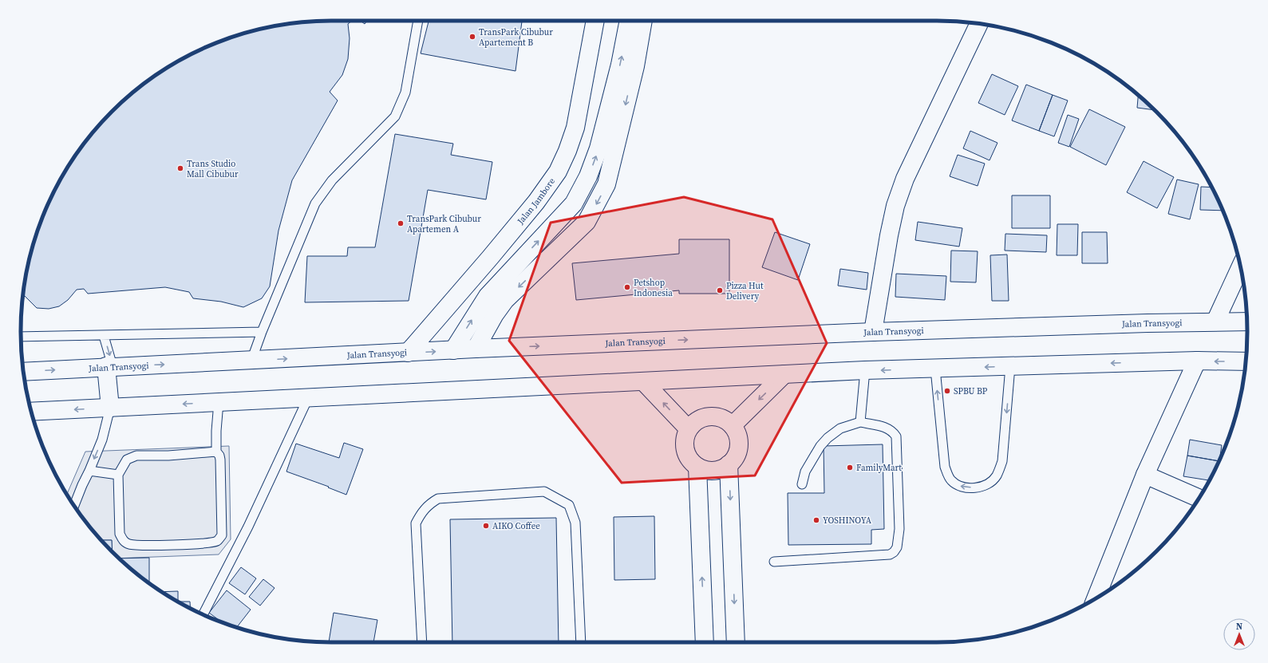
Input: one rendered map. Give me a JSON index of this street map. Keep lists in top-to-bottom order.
{
  "streets": {
    "main road": ["Jalan Jambore", "Jalan Transyogi"]
  },
  "crossings": [
    ["Jalan Jambore", "Jalan Transyogi"]
  ],
  "places": [
    "TransPark Cibubur Apartement B",
    "Trans Studio Mall Cibubur",
    "TransPark Cibubur Apartemen A",
    "Petshop Indonesia",
    "Pizza Hut Delivery",
    "SPBU BP",
    "FamilyMart",
    "YOSHINOYA",
    "AIKO Coffee"
  ],
  "north": "top"
}
